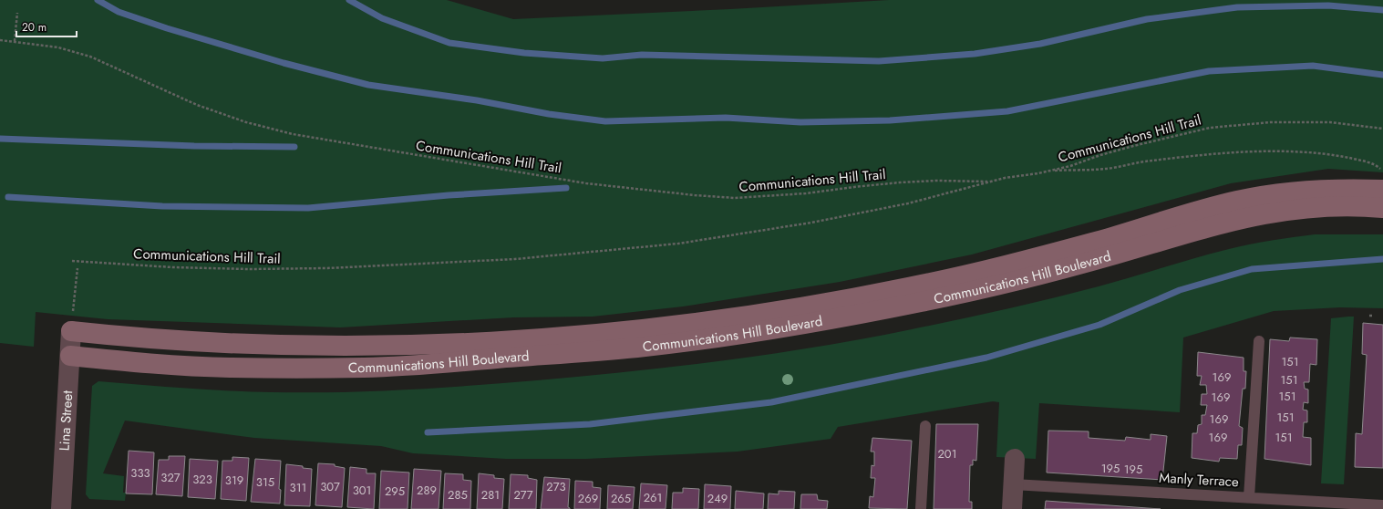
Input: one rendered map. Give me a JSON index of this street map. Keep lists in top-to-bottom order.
{
  "streets": {
    "street": ["Communications Hill Boulevard", "Lina Street"],
    "lane": ["Manly Terrace"],
    "path": ["Communications Hill Trail"]
  },
  "crossings": [
    ["Communications Hill Boulevard", "Lina Street"]
  ],
  "house_numbers": [
    "151",
    "169",
    "151",
    "151",
    "169",
    "151",
    "169",
    "169",
    "151",
    "201",
    "195",
    "195",
    "333",
    "327",
    "323",
    "319",
    "315",
    "307",
    "273",
    "311",
    "301",
    "289",
    "295",
    "285",
    "281",
    "277",
    "261",
    "269",
    "265",
    "249"
  ],
  "scale_bar": "20 m"
}
